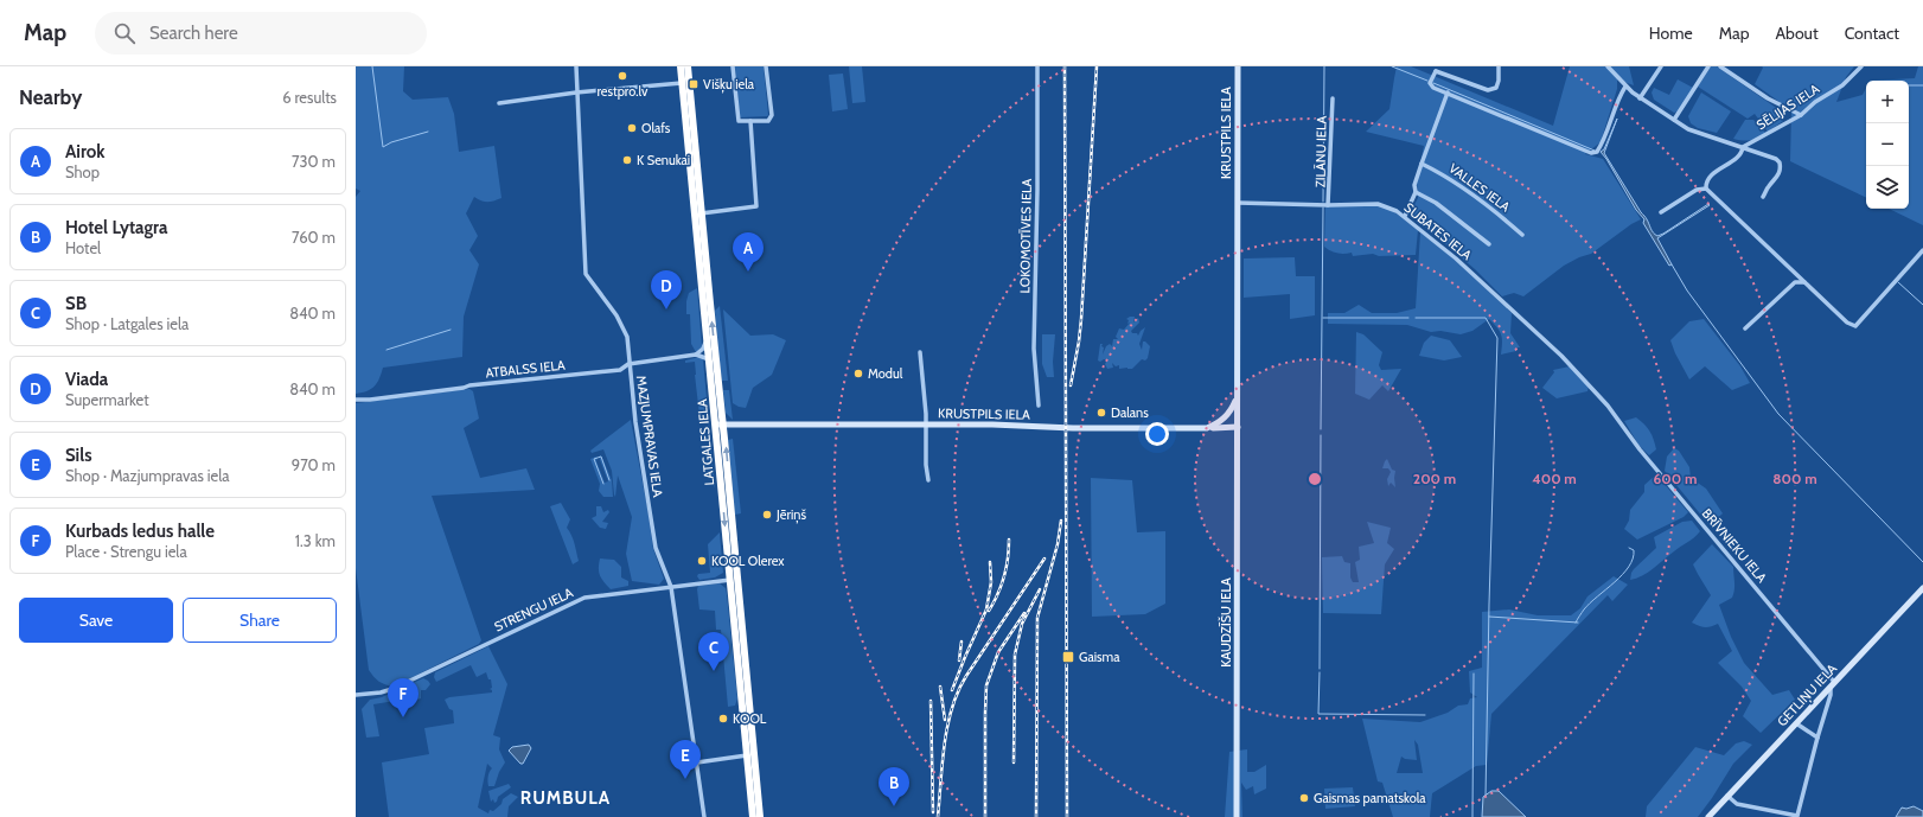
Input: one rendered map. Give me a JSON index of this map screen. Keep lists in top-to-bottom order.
{
  "streets": {
    "highway": ["LATGALES IELA"],
    "street": [
      "SĒLIJAS IELA",
      "KRUSTPILS IELA",
      "ZILĀNU IELA",
      "VALLES IELA",
      "SUBATES IELA",
      "LOKOMOTĪVES IELA",
      "ATBALSS IELA",
      "MAZJUMPRAVAS IELA",
      "BRĪVNIEKU IELA",
      "STRENGU IELA",
      "KAUDZĪŠU IELA",
      "GETLIŅU IELA"
    ]
  },
  "crossings": [
    ["KRUSTPILS IELA", "SUBATES IELA"],
    ["KRUSTPILS IELA", "LATGALES IELA"],
    ["KRUSTPILS IELA", "KAUDZĪŠU IELA"],
    ["ZILĀNU IELA", "SUBATES IELA"],
    ["SUBATES IELA", "BRĪVNIEKU IELA"],
    ["ATBALSS IELA", "MAZJUMPRAVAS IELA"],
    ["MAZJUMPRAVAS IELA", "STRENGU IELA"],
    ["LATGALES IELA", "STRENGU IELA"],
    ["BRĪVNIEKU IELA", "GETLIŅU IELA"]
  ],
  "districts": ["RUMBULA"],
  "places": {
    "other": [
      "restpro.lv",
      "Olafs",
      "K Senukai",
      "Modul",
      "Dalans",
      "Jēriņš",
      "KOOL Olerex",
      "KOOL",
      "Gaismas pamatskola"
    ],
    "transit": ["Višķu iela", "Gaisma"]
  },
  "page": {
    "header": "Map",
    "search": "Search here",
    "nav": [
      "Home",
      "Map",
      "About",
      "Contact"
    ],
    "heading": ["Nearby", "6 results"],
    "map_buttons": ["+", "−"],
    "list": [
      {
        "mark": "A",
        "name": "Airok",
        "note": "Shop",
        "value": "730 m"
      },
      {
        "mark": "B",
        "name": "Hotel Lytagra",
        "note": "Hotel",
        "value": "760 m"
      },
      {
        "mark": "C",
        "name": "SB",
        "note": "Shop · Latgales iela",
        "value": "840 m"
      },
      {
        "mark": "D",
        "name": "Viada",
        "note": "Supermarket",
        "value": "840 m"
      },
      {
        "mark": "E",
        "name": "Sils",
        "note": "Shop · Mazjumpravas iela",
        "value": "970 m"
      },
      {
        "mark": "F",
        "name": "Kurbads ledus halle",
        "note": "Place · Strengu iela",
        "value": "1.3 km"
      }
    ],
    "pins": [
      "A",
      "D",
      "C",
      "F",
      "E",
      "B"
    ],
    "buttons": ["Save", "Share"]
  },
  "rings": [
    "200 m",
    "400 m",
    "600 m",
    "800 m"
  ]
}
